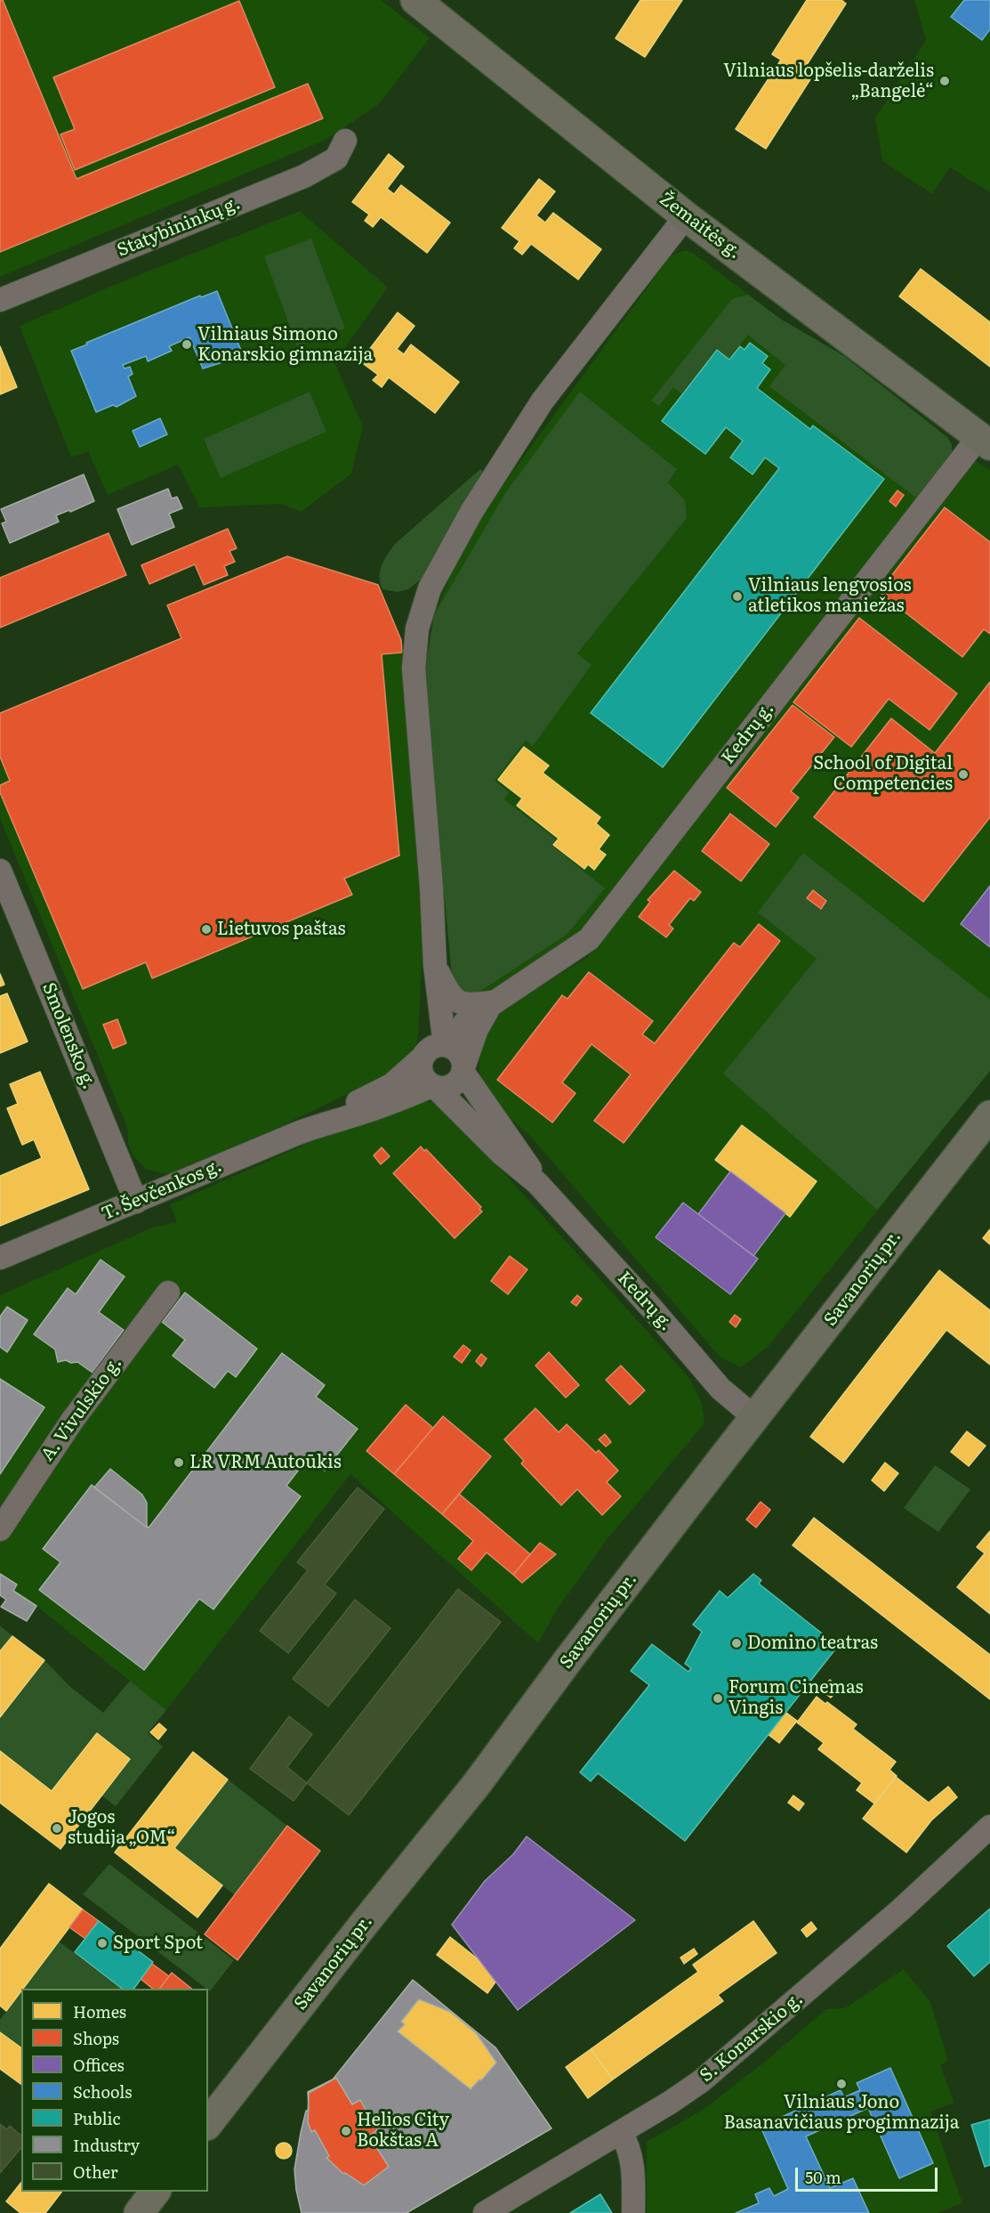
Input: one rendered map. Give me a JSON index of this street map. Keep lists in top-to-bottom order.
{
  "streets": {
    "main road": ["Žemaitės g.", "Savanorių pr."],
    "street": [
      "Statybininkų g.",
      "Kedrų g.",
      "Smolensko g.",
      "T. Ševčenkos g.",
      "A. Vivulskio g.",
      "S. Konarskio g."
    ]
  },
  "crossings": [
    ["Žemaitės g.", "Kedrų g."],
    ["Kedrų g.", "T. Ševčenkos g."],
    ["Kedrų g.", "Savanorių pr."],
    ["Smolensko g.", "T. Ševčenkos g."]
  ],
  "places": [
    "Vilniaus lopšelis-darželis „Bangelė“",
    "Vilniaus Simono Konarskio gimnazija",
    "Vilniaus lengvosios atletikos maniežas",
    "School of Digital Competencies",
    "Lietuvos paštas",
    "LR VRM Autoūkis",
    "Domino teatras",
    "Forum Cinemas Vingis",
    "Jogos studija „OM“",
    "Sport Spot",
    "Vilniaus Jono Basanavičiaus progimnazija",
    "Helios City Bokštas A"
  ],
  "legend": [
    "Homes",
    "Shops",
    "Offices",
    "Schools",
    "Public",
    "Industry",
    "Other"
  ],
  "scale_bar": "50 m"
}
